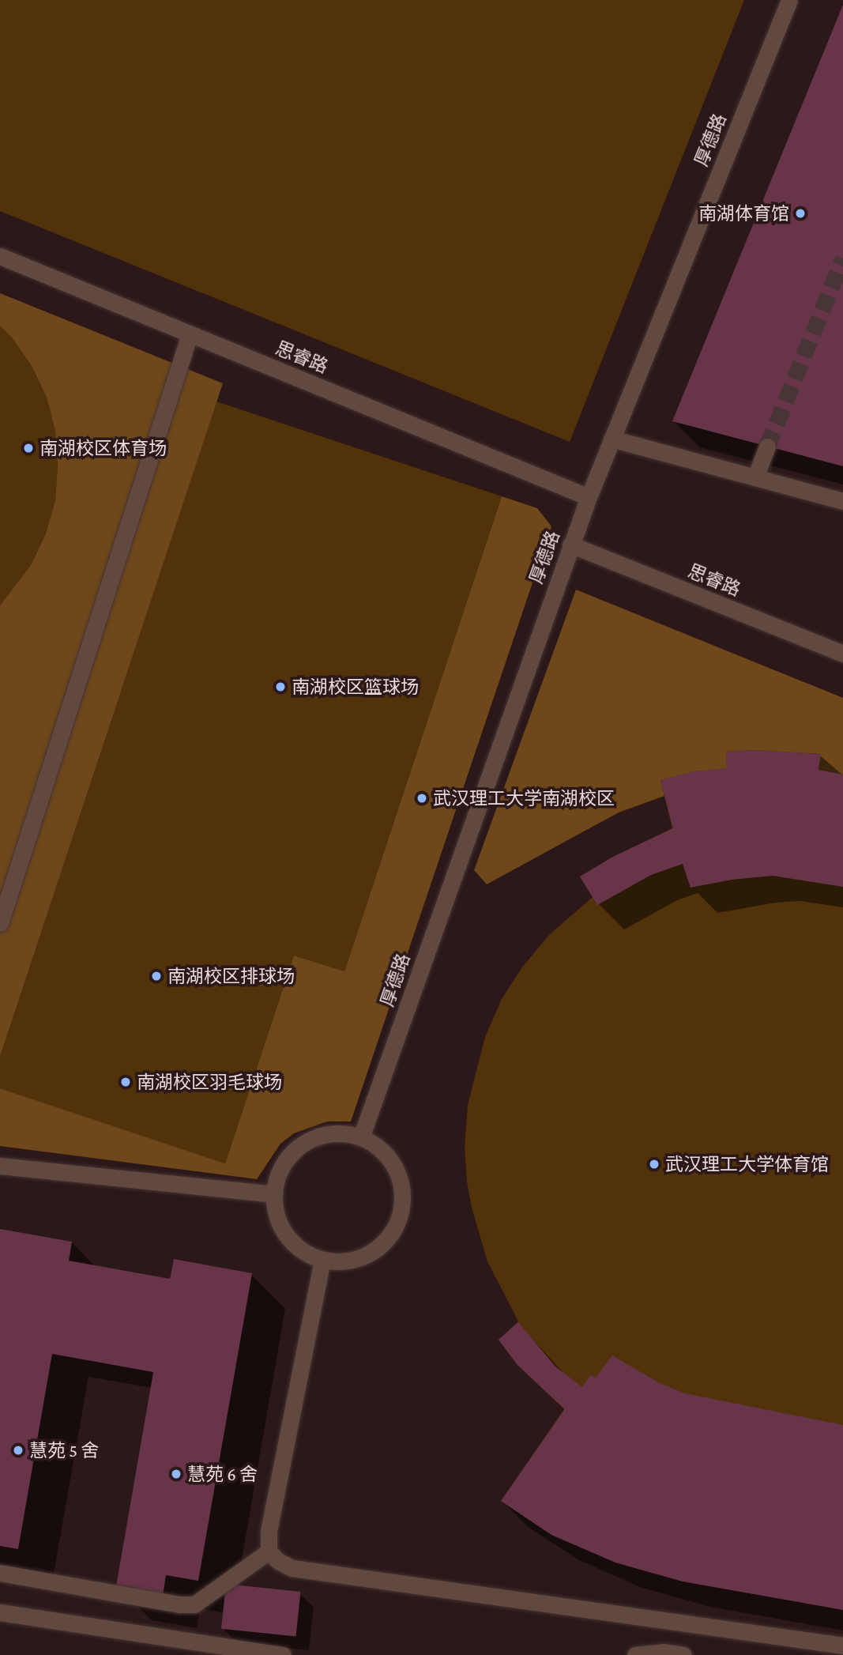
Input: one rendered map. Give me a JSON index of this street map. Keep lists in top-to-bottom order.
{
  "streets": {
    "street": ["厚德路", "思睿路"]
  },
  "crossings": [
    ["厚德路", "思睿路"]
  ],
  "places": [
    "南湖体育馆",
    "南湖校区体育场",
    "南湖校区篮球场",
    "武汉理工大学南湖校区",
    "南湖校区排球场",
    "南湖校区羽毛球场",
    "武汉理工大学体育馆",
    "慧苑 5 舍",
    "慧苑 6 舍"
  ]
}
